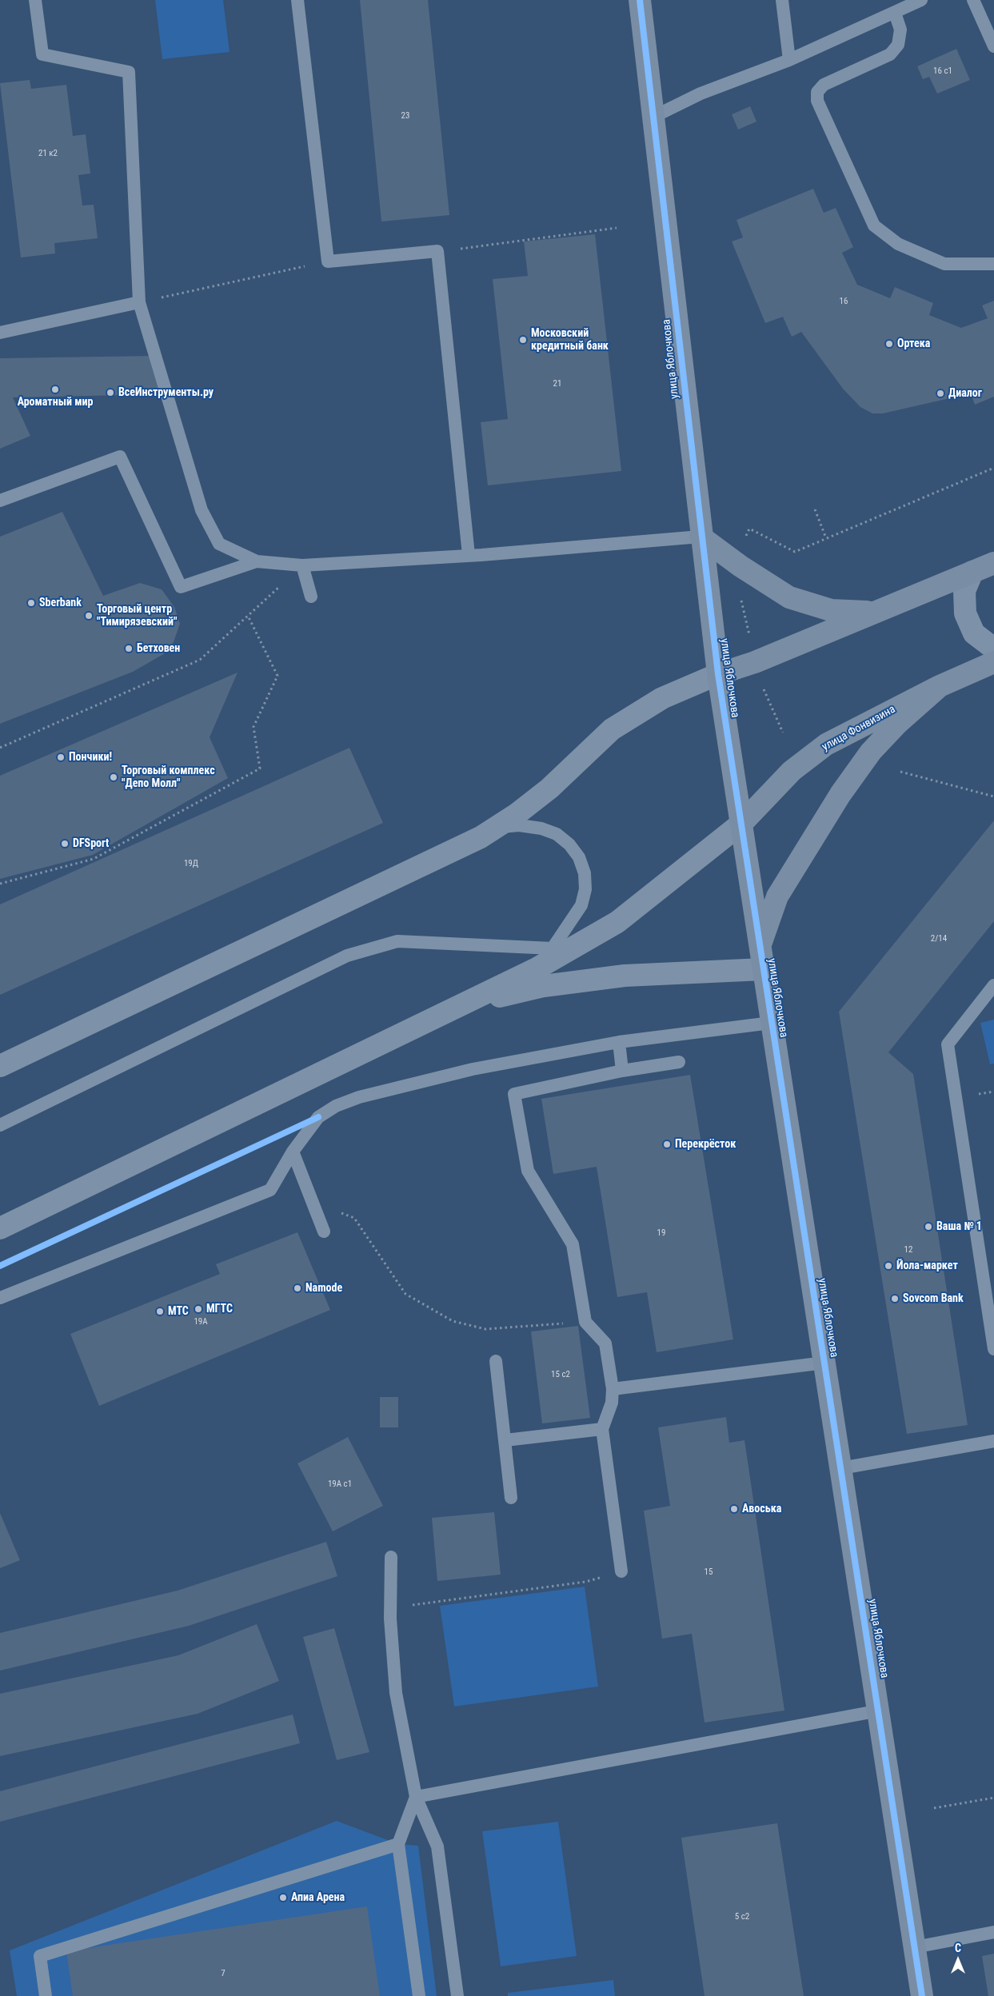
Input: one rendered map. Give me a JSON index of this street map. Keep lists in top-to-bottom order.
{
  "streets": {
    "street": ["улица Яблочкова", "улица Фонвизина"]
  },
  "crossings": [
    ["улица Яблочкова", "улица Фонвизина"]
  ],
  "places": [
    "Московский кредитный банк",
    "Ортека",
    "Ароматный мир",
    "ВсеИнструменты.ру",
    "Диалог",
    "Sberbank",
    "Торговый центр \"Тимирязевский\"",
    "Бетховен",
    "Пончики!",
    "Торговый комплекс \"Депо Молл\"",
    "DFSport",
    "Перекрёсток",
    "Ваша № 1",
    "Йола-маркет",
    "Namode",
    "Sovcom Bank",
    "МГТС",
    "МТС",
    "Авоська",
    "Апиа Арена"
  ],
  "house_numbers": [
    "16 с1",
    "23",
    "21 к2",
    "16",
    "21",
    "19Д",
    "2/14",
    "19",
    "12",
    "19А",
    "15 с2",
    "19А с1",
    "15",
    "5 с2",
    "7"
  ],
  "north": "top"
}
